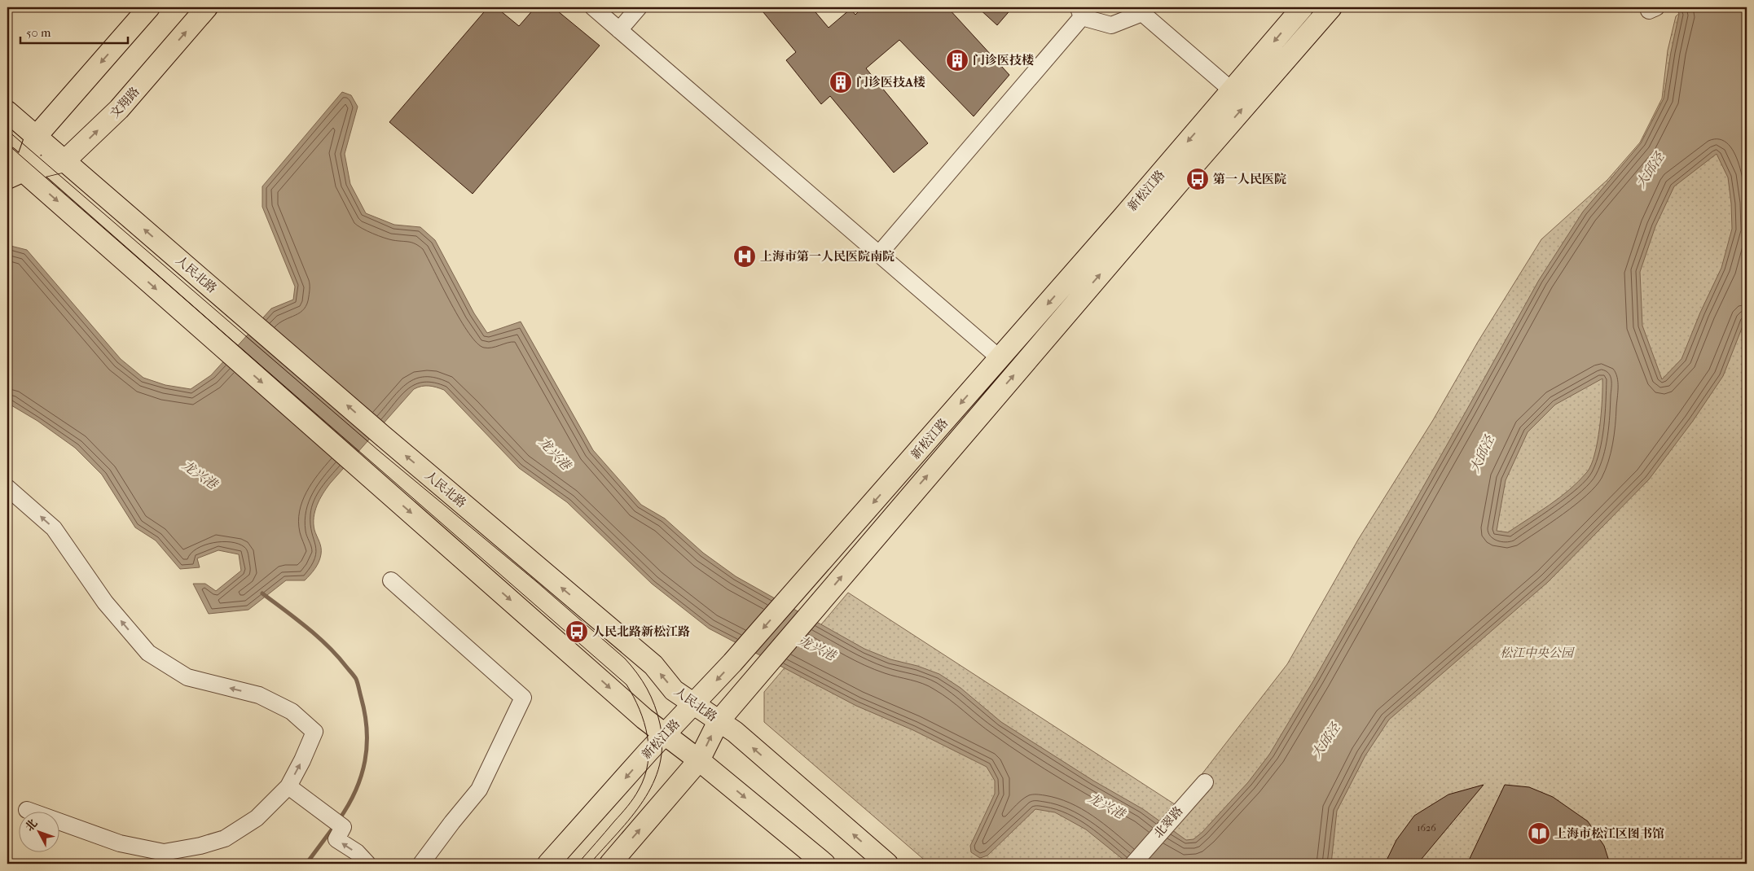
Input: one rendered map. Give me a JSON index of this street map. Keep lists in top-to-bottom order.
{
  "streets": {
    "main road": ["文翔路", "新松江路", "人民北路"],
    "street": ["北翠路"]
  },
  "crossings": [
    ["文翔路", "人民北路"],
    ["新松江路", "人民北路"]
  ],
  "water": ["大邱泾", "龙兴港"],
  "parks": ["松江中央公园"],
  "places": {
    "building": ["门诊医技楼", "门诊医技A楼"],
    "bus stop": ["第一人民医院", "人民北路新松江路"],
    "hospital": ["上海市第一人民医院南院"],
    "library": ["上海市松江区图书馆"]
  },
  "house_numbers": ["1626"],
  "scale_bar": "50 m",
  "north": "top left"
}
